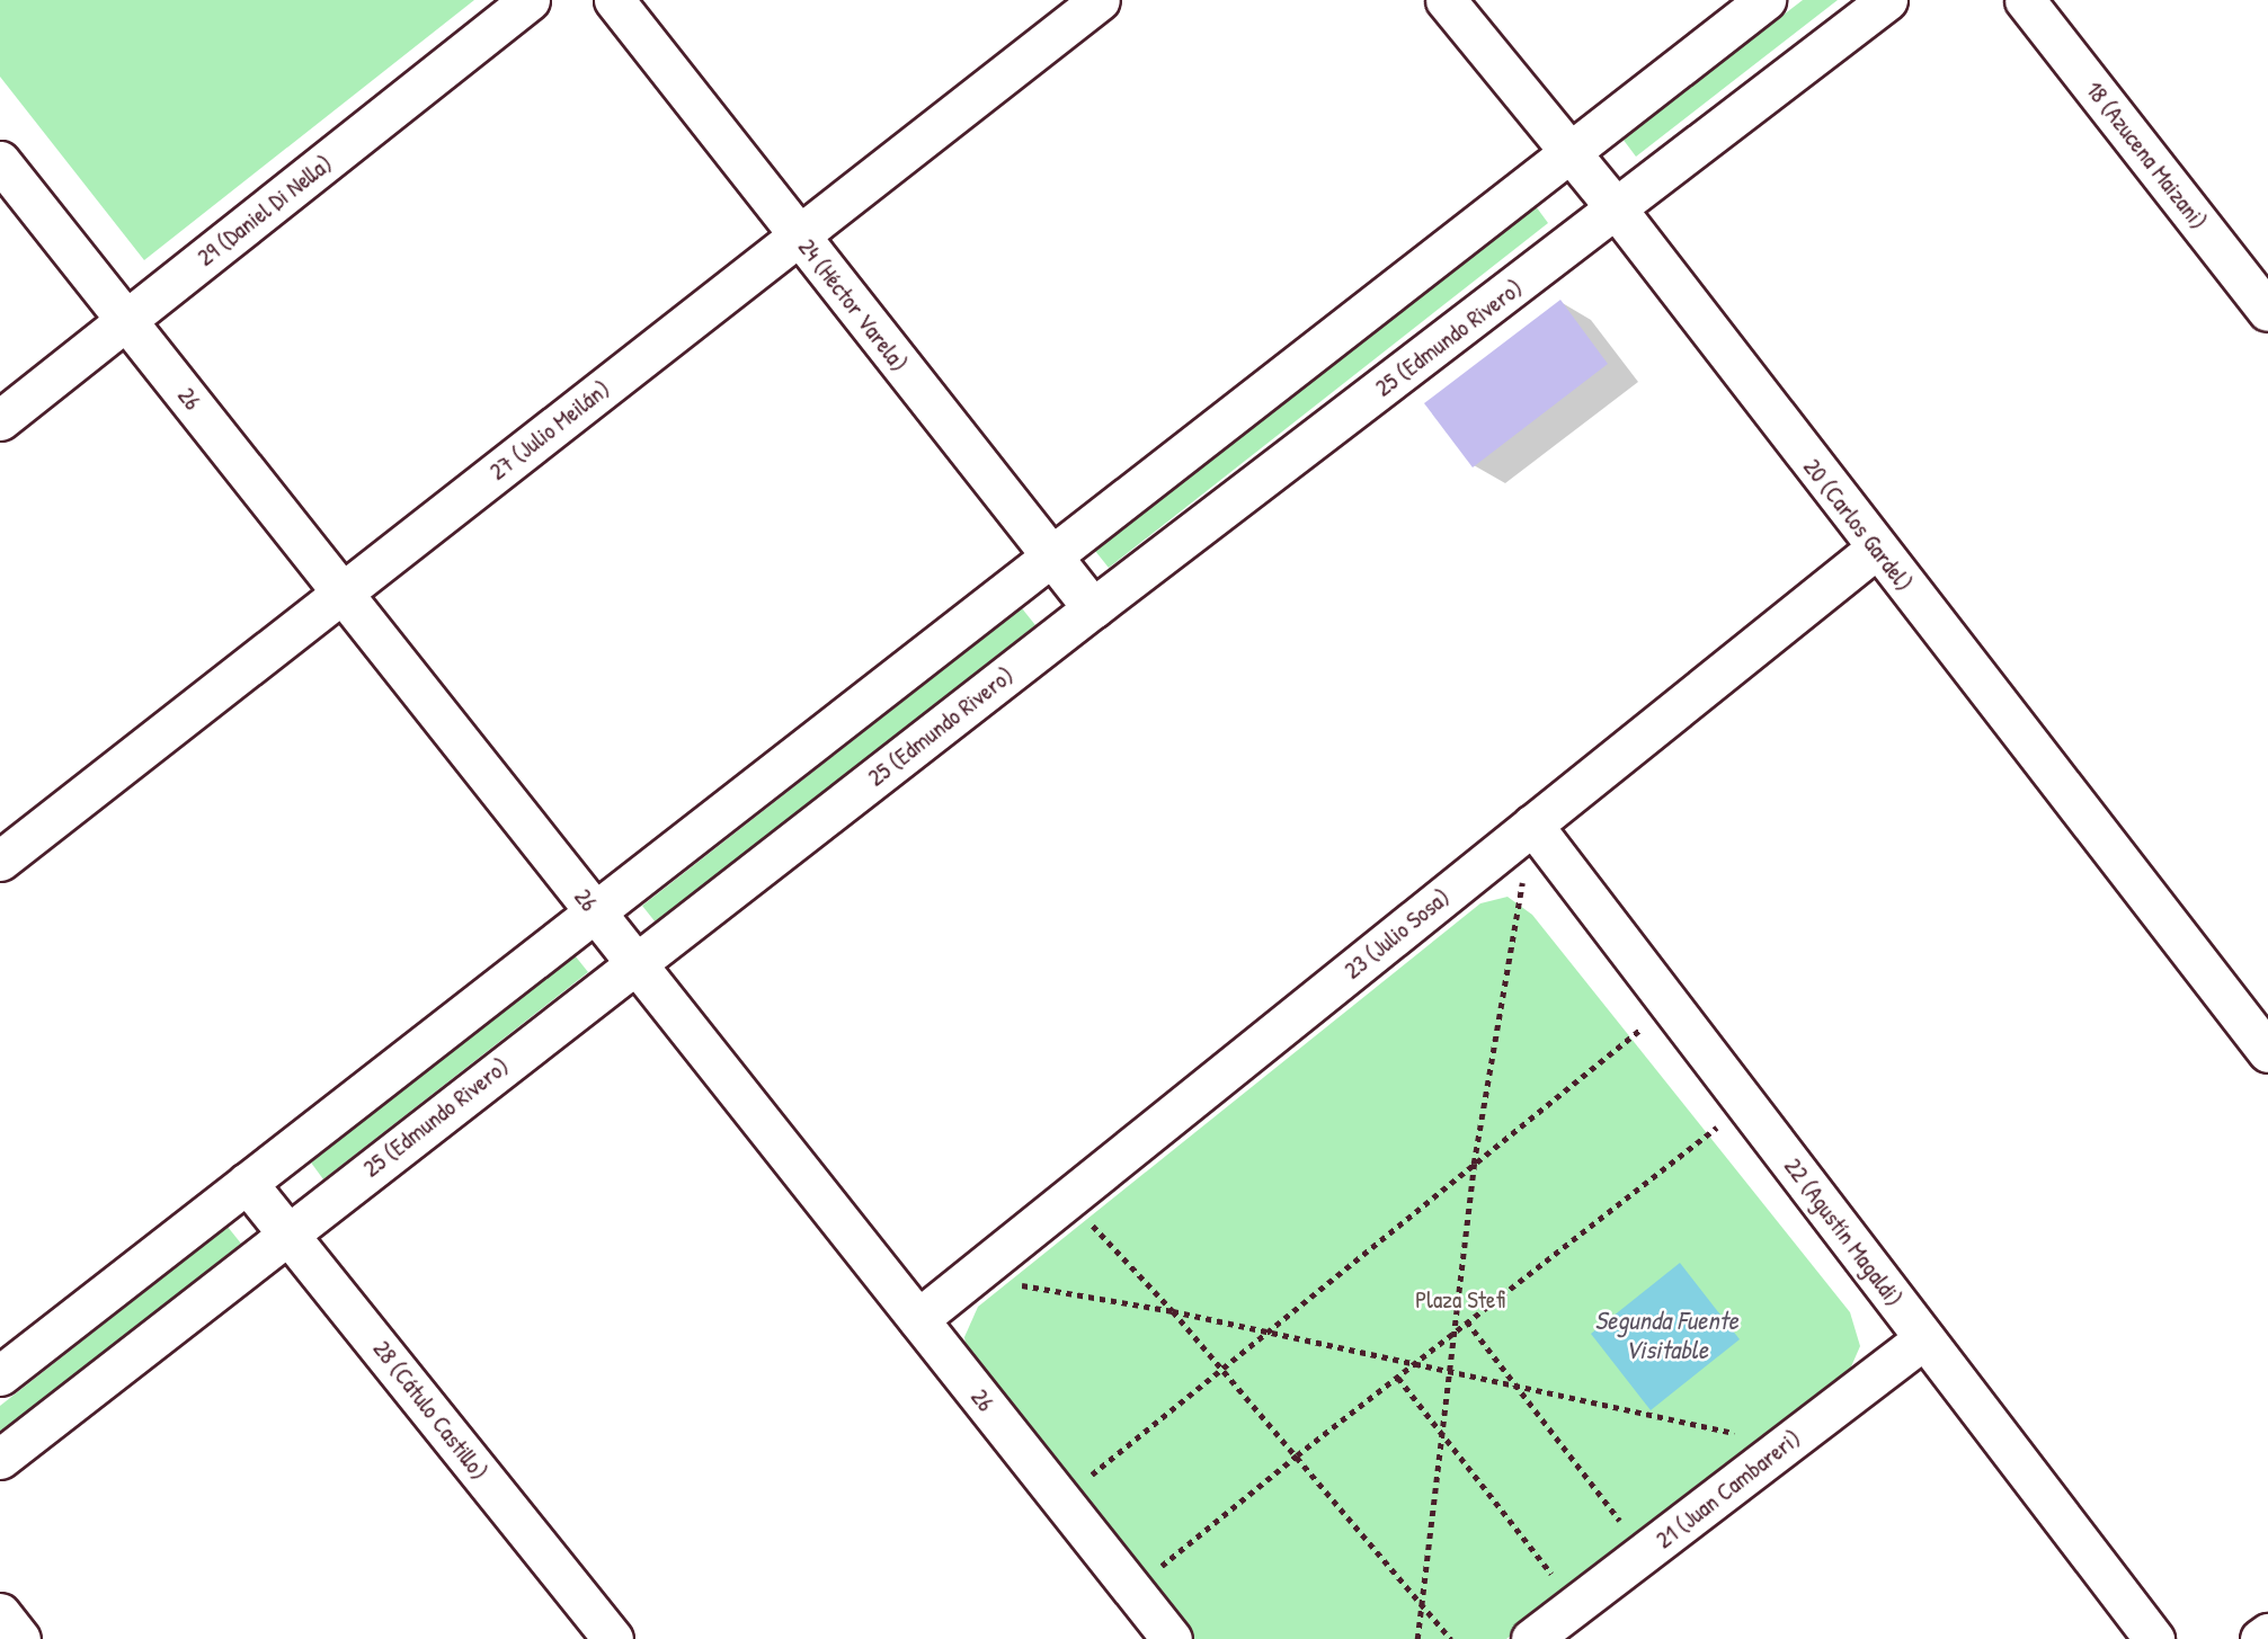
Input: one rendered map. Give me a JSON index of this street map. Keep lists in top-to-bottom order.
{
  "streets": {
    "street": [
      "18 (Azucena Maizani)",
      "29 (Daniel Di Nella)",
      "24 (Héctor Varela)",
      "25 (Edmundo Rivero)",
      "26",
      "27 (Julio Meilán)",
      "20 (Carlos Gardel)",
      "23 (Julio Sosa)",
      "22 (Agustín Magaldi)",
      "28 (Cátulo Castillo)",
      "21 (Juan Cambareri)"
    ]
  },
  "crossings": [
    ["29 (Daniel Di Nella)", "26"],
    ["24 (Héctor Varela)", "25 (Edmundo Rivero)"],
    ["24 (Héctor Varela)", "27 (Julio Meilán)"],
    ["25 (Edmundo Rivero)", "26"],
    ["25 (Edmundo Rivero)", "20 (Carlos Gardel)"],
    ["25 (Edmundo Rivero)", "28 (Cátulo Castillo)"],
    ["26", "27 (Julio Meilán)"],
    ["26", "23 (Julio Sosa)"],
    ["20 (Carlos Gardel)", "23 (Julio Sosa)"],
    ["23 (Julio Sosa)", "22 (Agustín Magaldi)"],
    ["22 (Agustín Magaldi)", "21 (Juan Cambareri)"]
  ],
  "water": ["Segunda Fuente Visitable"],
  "parks": ["Plaza Stefi"]
}
